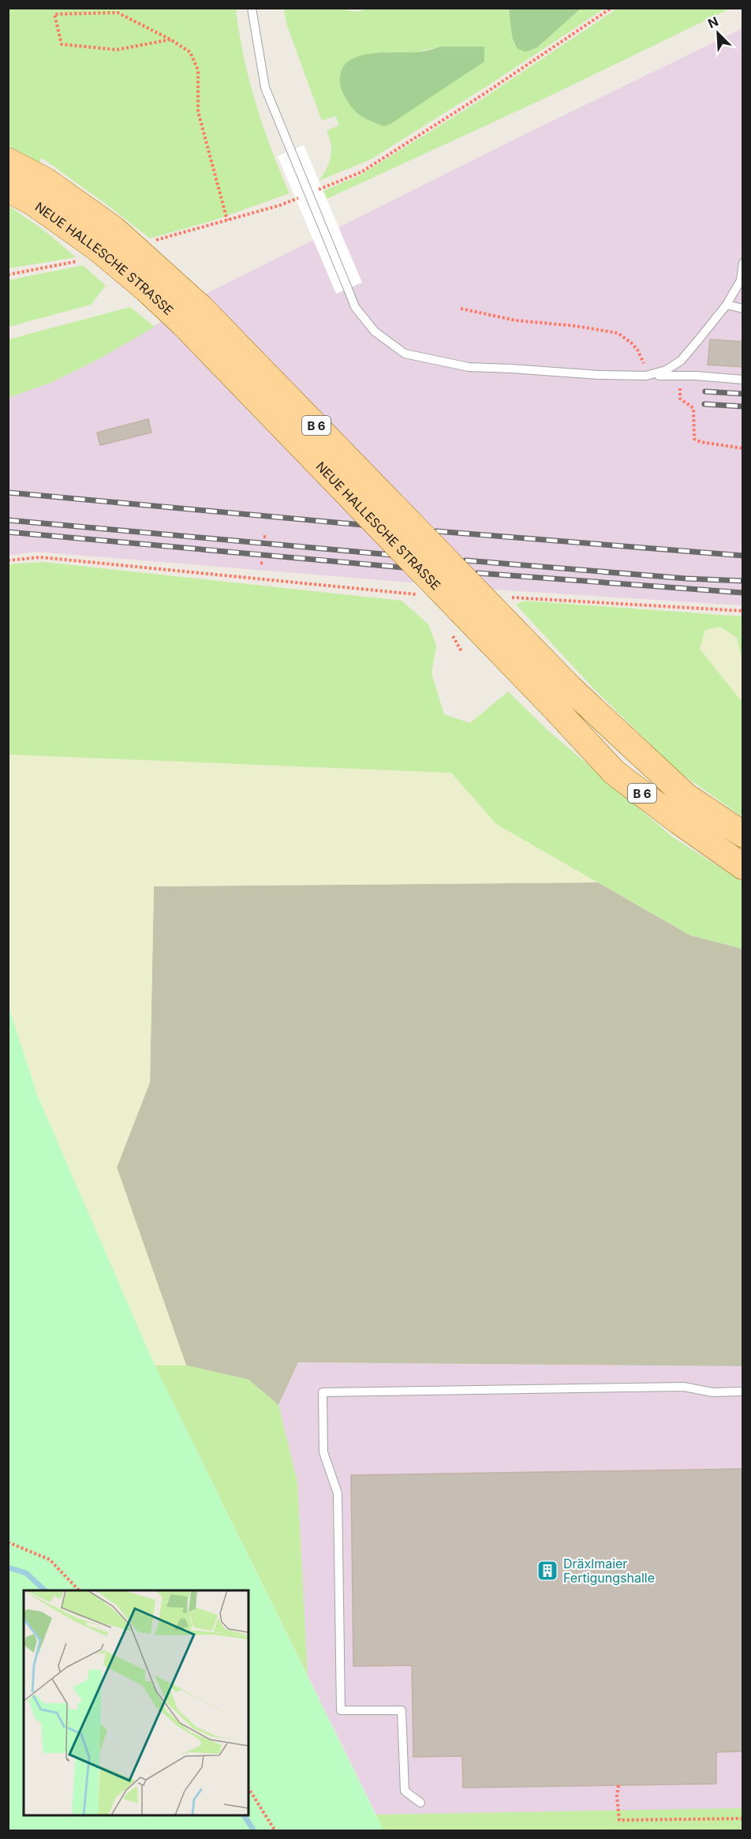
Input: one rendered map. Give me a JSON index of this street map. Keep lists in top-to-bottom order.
{
  "streets": {
    "main road": ["NEUE HALLESCHE STRASSE", "B 6"]
  },
  "places": {
    "building": ["Dräxlmaier Fertigungshalle"]
  },
  "north": "top left"
}
